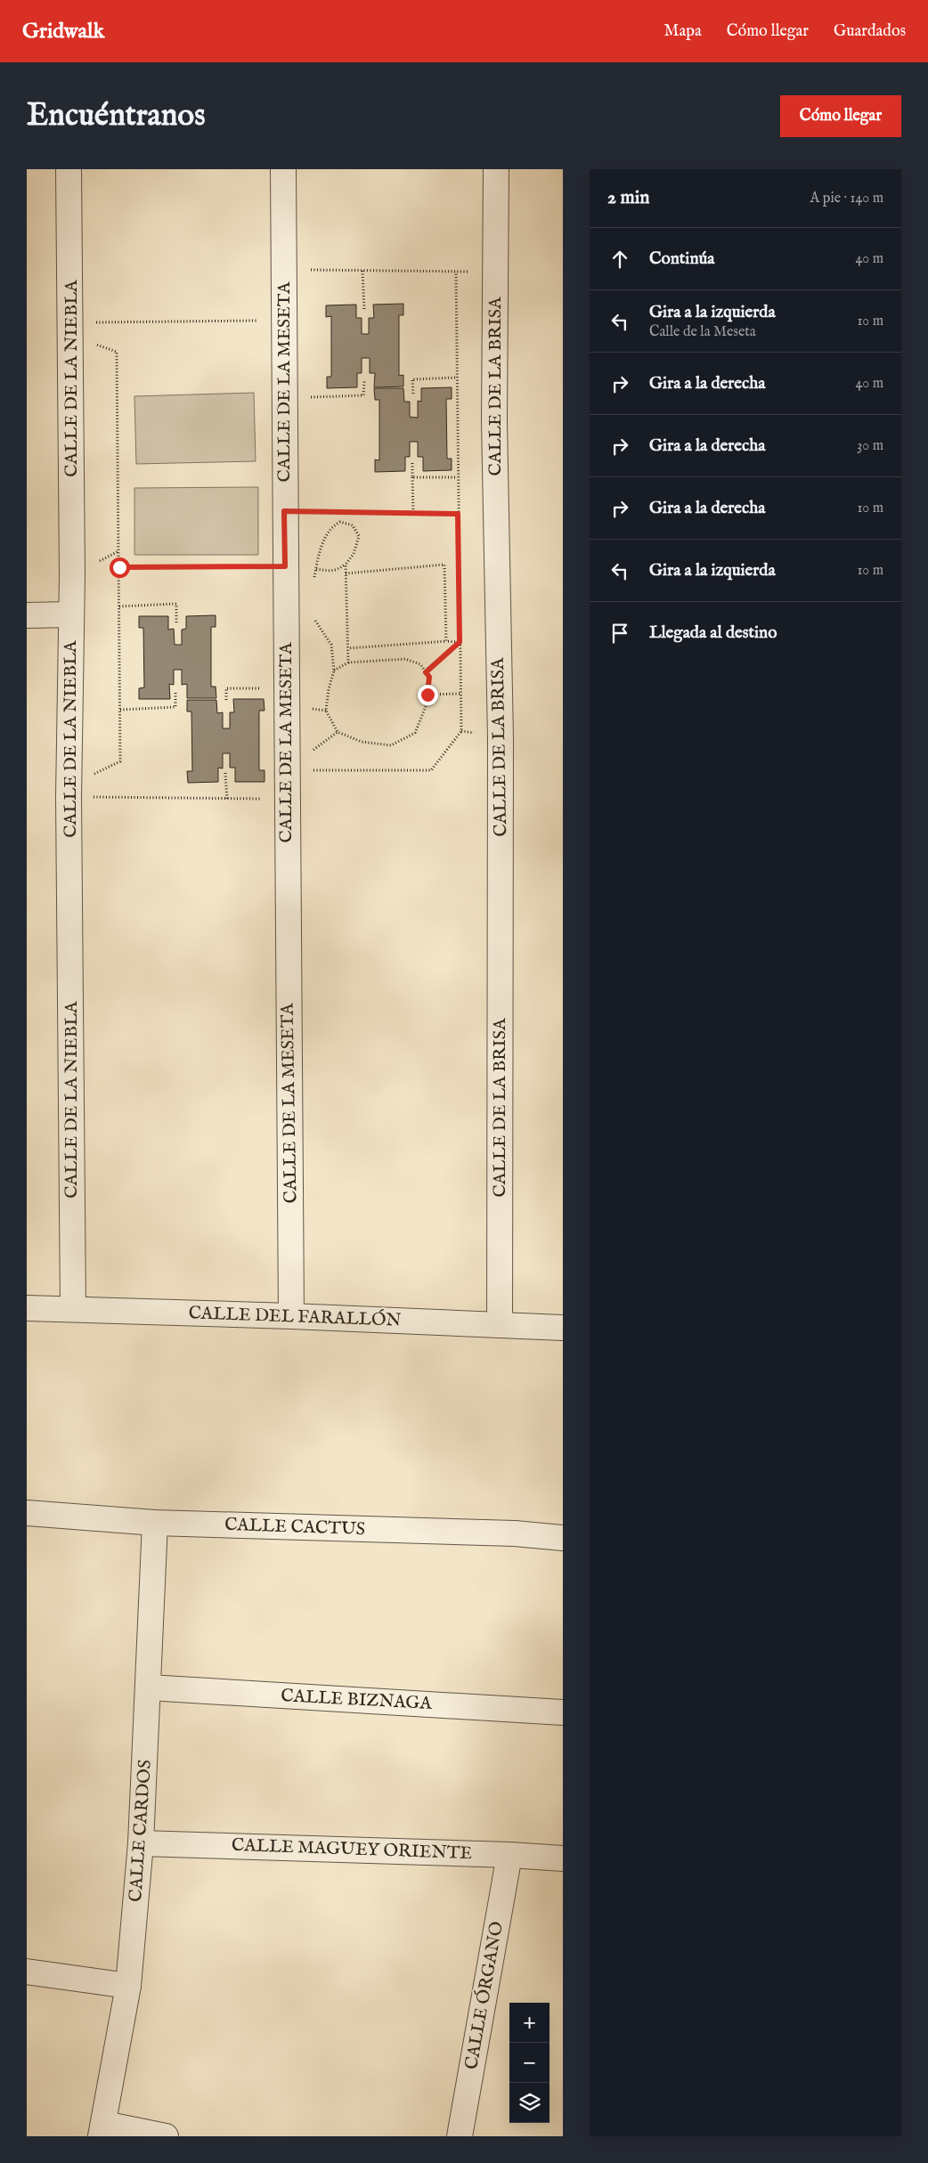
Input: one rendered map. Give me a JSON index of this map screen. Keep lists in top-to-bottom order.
{
  "streets": {
    "street": [
      "CALLE DE LA NIEBLA",
      "CALLE DE LA MESETA",
      "CALLE DE LA BRISA",
      "CALLE DEL FARALLÓN",
      "CALLE CACTUS",
      "CALLE BIZNAGA",
      "CALLE CARDOS",
      "CALLE MAGUEY ORIENTE",
      "CALLE ÓRGANO"
    ]
  },
  "crossings": [
    ["CALLE DE LA NIEBLA", "CALLE DEL FARALLÓN"],
    ["CALLE DE LA MESETA", "CALLE DEL FARALLÓN"],
    ["CALLE DE LA BRISA", "CALLE DEL FARALLÓN"],
    ["CALLE CACTUS", "CALLE CARDOS"],
    ["CALLE BIZNAGA", "CALLE CARDOS"],
    ["CALLE CARDOS", "CALLE MAGUEY ORIENTE"],
    ["CALLE MAGUEY ORIENTE", "CALLE ÓRGANO"]
  ],
  "page": {
    "header": "Gridwalk",
    "nav": ["Mapa", "Cómo llegar", "Guardados"],
    "buttons": "Cómo llegar",
    "title": "Encuéntranos",
    "heading": ["2 min", "A pie · 140 m"],
    "list": [
      ["Continúa", "40 m"],
      ["Gira a la izquierda", "Calle de la Meseta", "10 m"],
      ["Gira a la derecha", "40 m"],
      ["Gira a la derecha", "30 m"],
      ["Gira a la derecha", "10 m"],
      ["Gira a la izquierda", "10 m"],
      "Llegada al destino"
    ],
    "map_buttons": ["+", "−"]
  }
}
